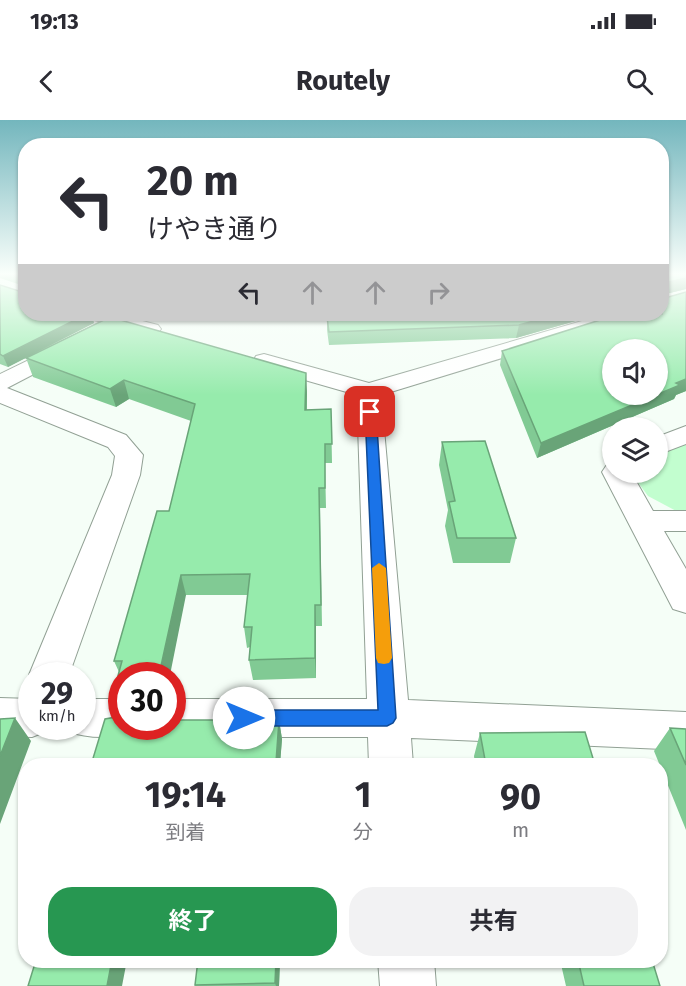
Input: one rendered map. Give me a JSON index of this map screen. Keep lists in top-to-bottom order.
{
  "page": {
    "status": "19:13",
    "header": "Routely",
    "turn": ["20 m", "けやき通り"],
    "speed": "29 km/h",
    "limit": "30",
    "eta": [
      "19:14",
      "到着",
      "1",
      "分",
      "90",
      "m"
    ],
    "buttons": ["終了", "共有"]
  }
}
